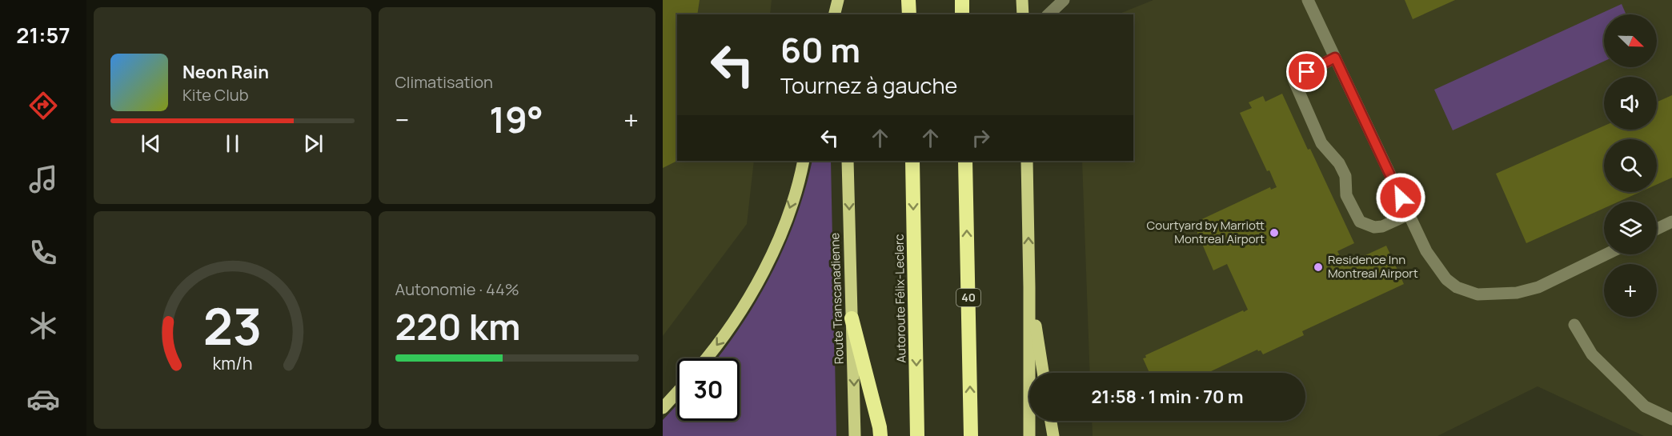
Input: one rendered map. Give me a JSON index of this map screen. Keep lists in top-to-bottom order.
{
  "streets": {
    "highway": ["40", "Autoroute Félix-Leclerc"],
    "main road": ["Route Transcanadienne"]
  },
  "one_way": ["Route Transcanadienne"],
  "places": ["Courtyard by Marriott Montreal Airport", "Residence Inn Montreal Airport"],
  "north": "bottom right",
  "page": {
    "tabs": "21:57",
    "tile": [
      "Climatisation",
      ["Autonomie · 44%", "220 km"]
    ],
    "map_buttons": "+",
    "turn": ["60 m", "Tournez à gauche"],
    "song": ["Neon Rain", "Kite Club"],
    "heat": ["−", "19°", "+"],
    "limit": "30",
    "trip": "21:58 · 1 min · 70 m",
    "gauge": ["23", "km/h"]
  }
}
